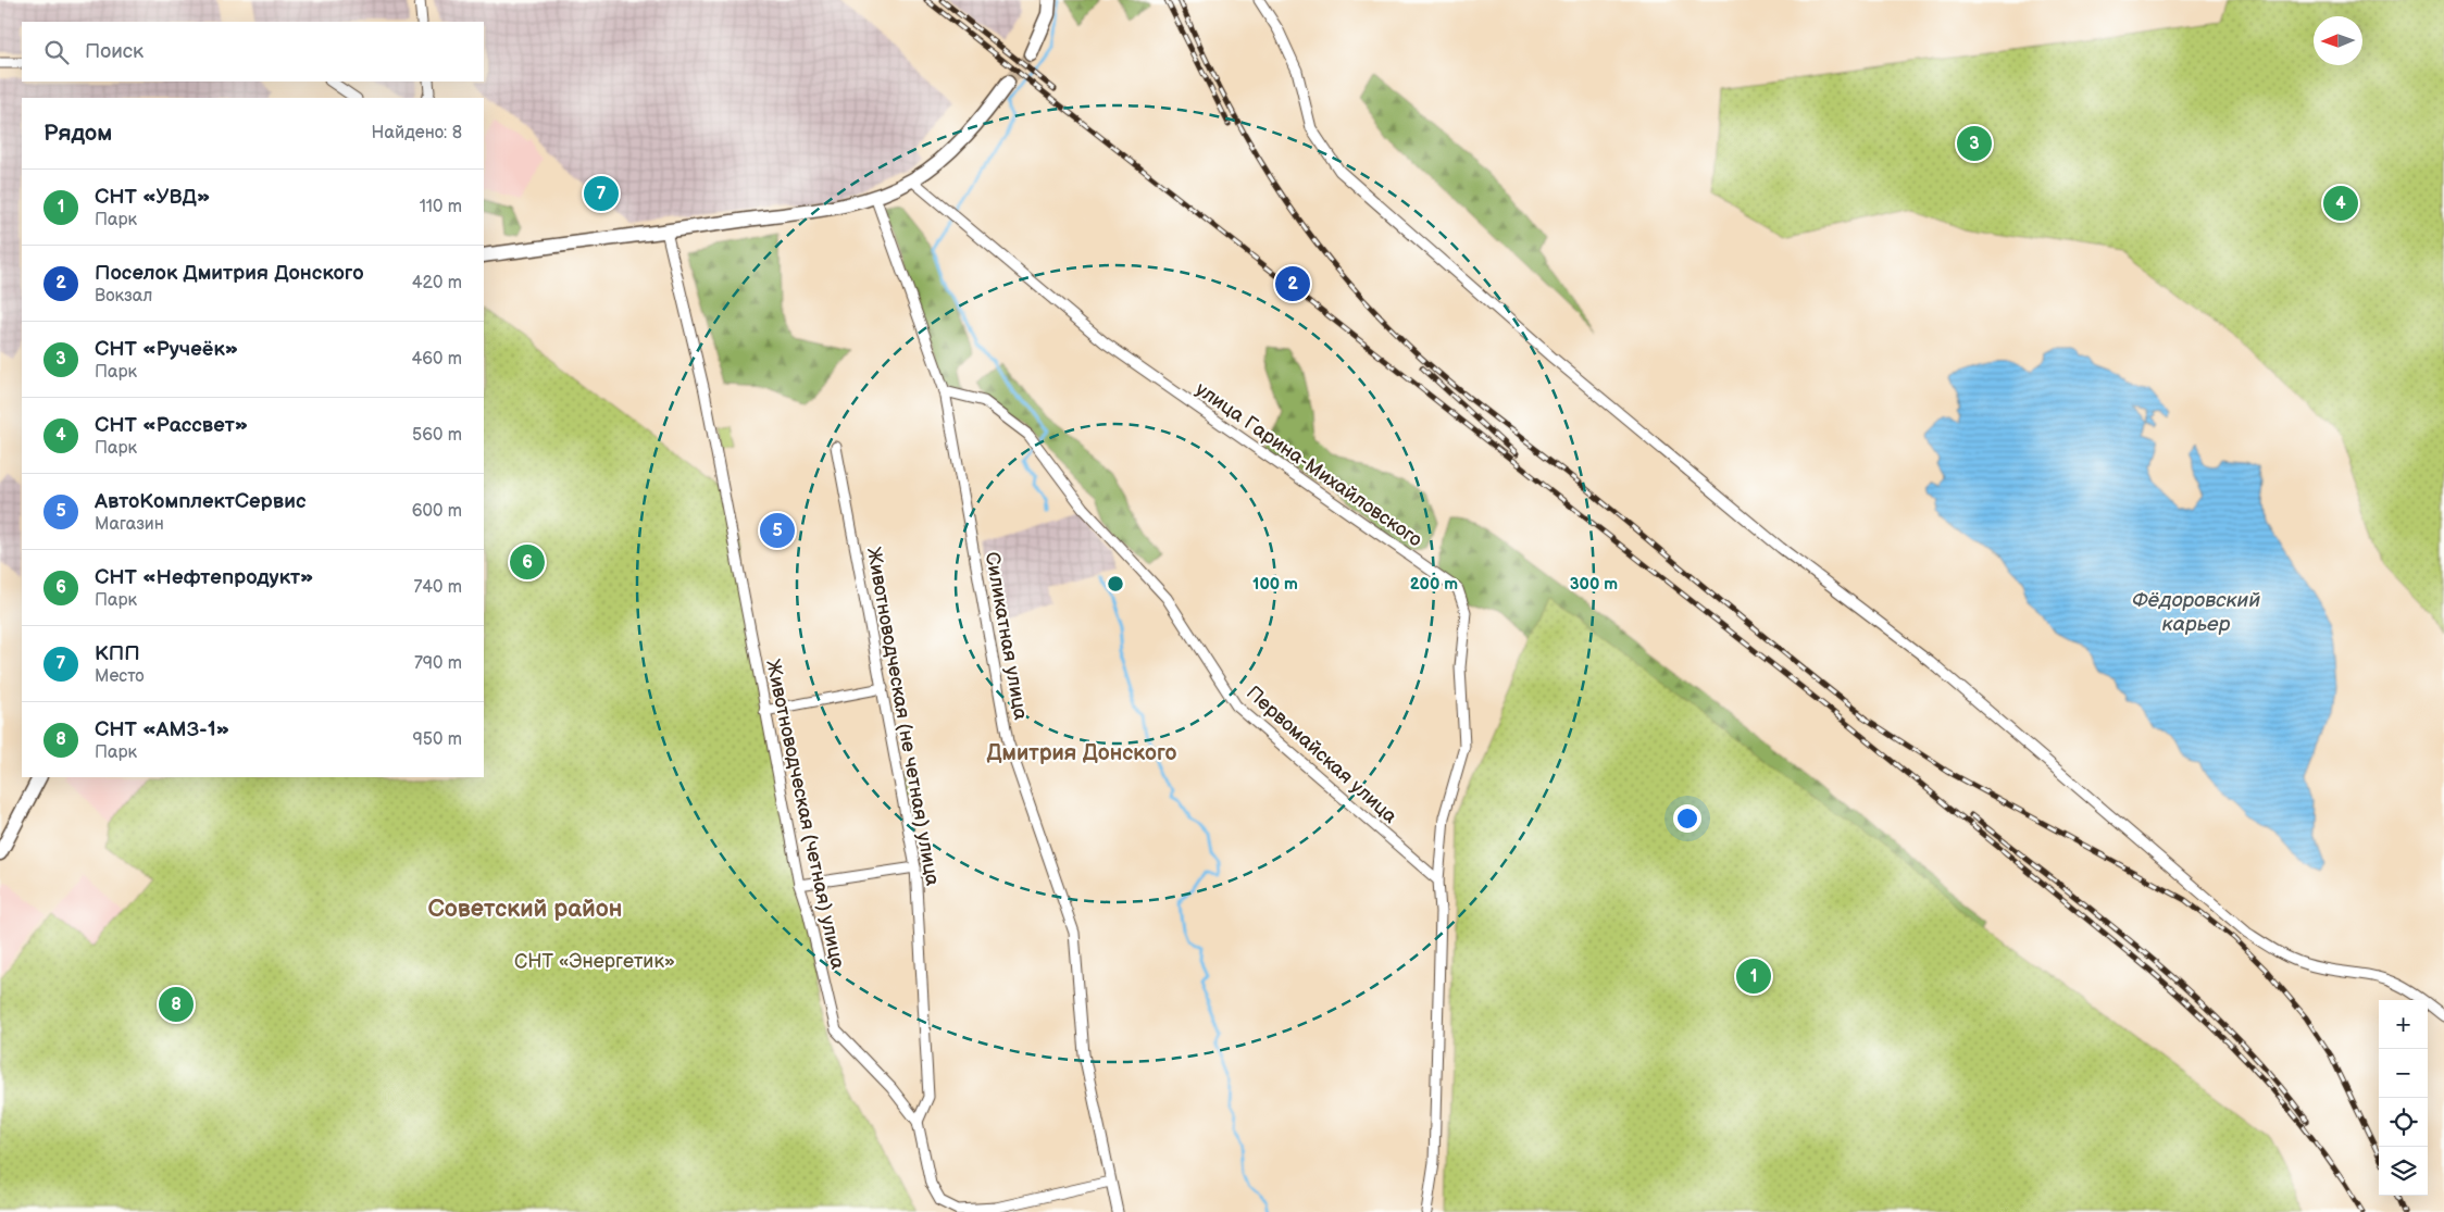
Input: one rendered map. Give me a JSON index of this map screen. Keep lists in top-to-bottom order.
{
  "streets": {
    "street": [
      "улица Гарина-Михайловского",
      "Силикатная улица",
      "Животноводческая (не четная) улица",
      "Первомайская улица",
      "Животноводческая (четная) улица"
    ]
  },
  "crossings": [
    ["улица Гарина-Михайловского", "Первомайская улица"],
    ["Силикатная улица", "Первомайская улица"],
    ["Силикатная улица", "Животноводческая (четная) улица"],
    ["Животноводческая (не четная) улица", "Животноводческая (четная) улица"]
  ],
  "districts": ["Дмитрия Донского", "Советский район"],
  "water": ["Фёдоровский карьер"],
  "parks": ["СНТ «Энергетик»"],
  "north": "left",
  "page": {
    "search": "Поиск",
    "heading": ["Рядом", "Найдено: 8"],
    "pins": [
      "3",
      "7",
      "4",
      "2",
      "5",
      "6",
      "1",
      "8"
    ],
    "list": [
      {
        "mark": "1",
        "name": "СНТ «УВД»",
        "note": "Парк",
        "value": "110 m"
      },
      {
        "mark": "2",
        "name": "Поселок Дмитрия Донского",
        "note": "Вокзал",
        "value": "420 m"
      },
      {
        "mark": "3",
        "name": "СНТ «Ручеёк»",
        "note": "Парк",
        "value": "460 m"
      },
      {
        "mark": "4",
        "name": "СНТ «Рассвет»",
        "note": "Парк",
        "value": "560 m"
      },
      {
        "mark": "5",
        "name": "АвтоКомплектСервис",
        "note": "Магазин",
        "value": "600 m"
      },
      {
        "mark": "6",
        "name": "СНТ «Нефтепродукт»",
        "note": "Парк",
        "value": "740 m"
      },
      {
        "mark": "7",
        "name": "КПП",
        "note": "Место",
        "value": "790 m"
      },
      {
        "mark": "8",
        "name": "СНТ «АМЗ-1»",
        "note": "Парк",
        "value": "950 m"
      }
    ],
    "map_buttons": ["+", "−"]
  },
  "rings": ["100 m", "200 m", "300 m"]
}
